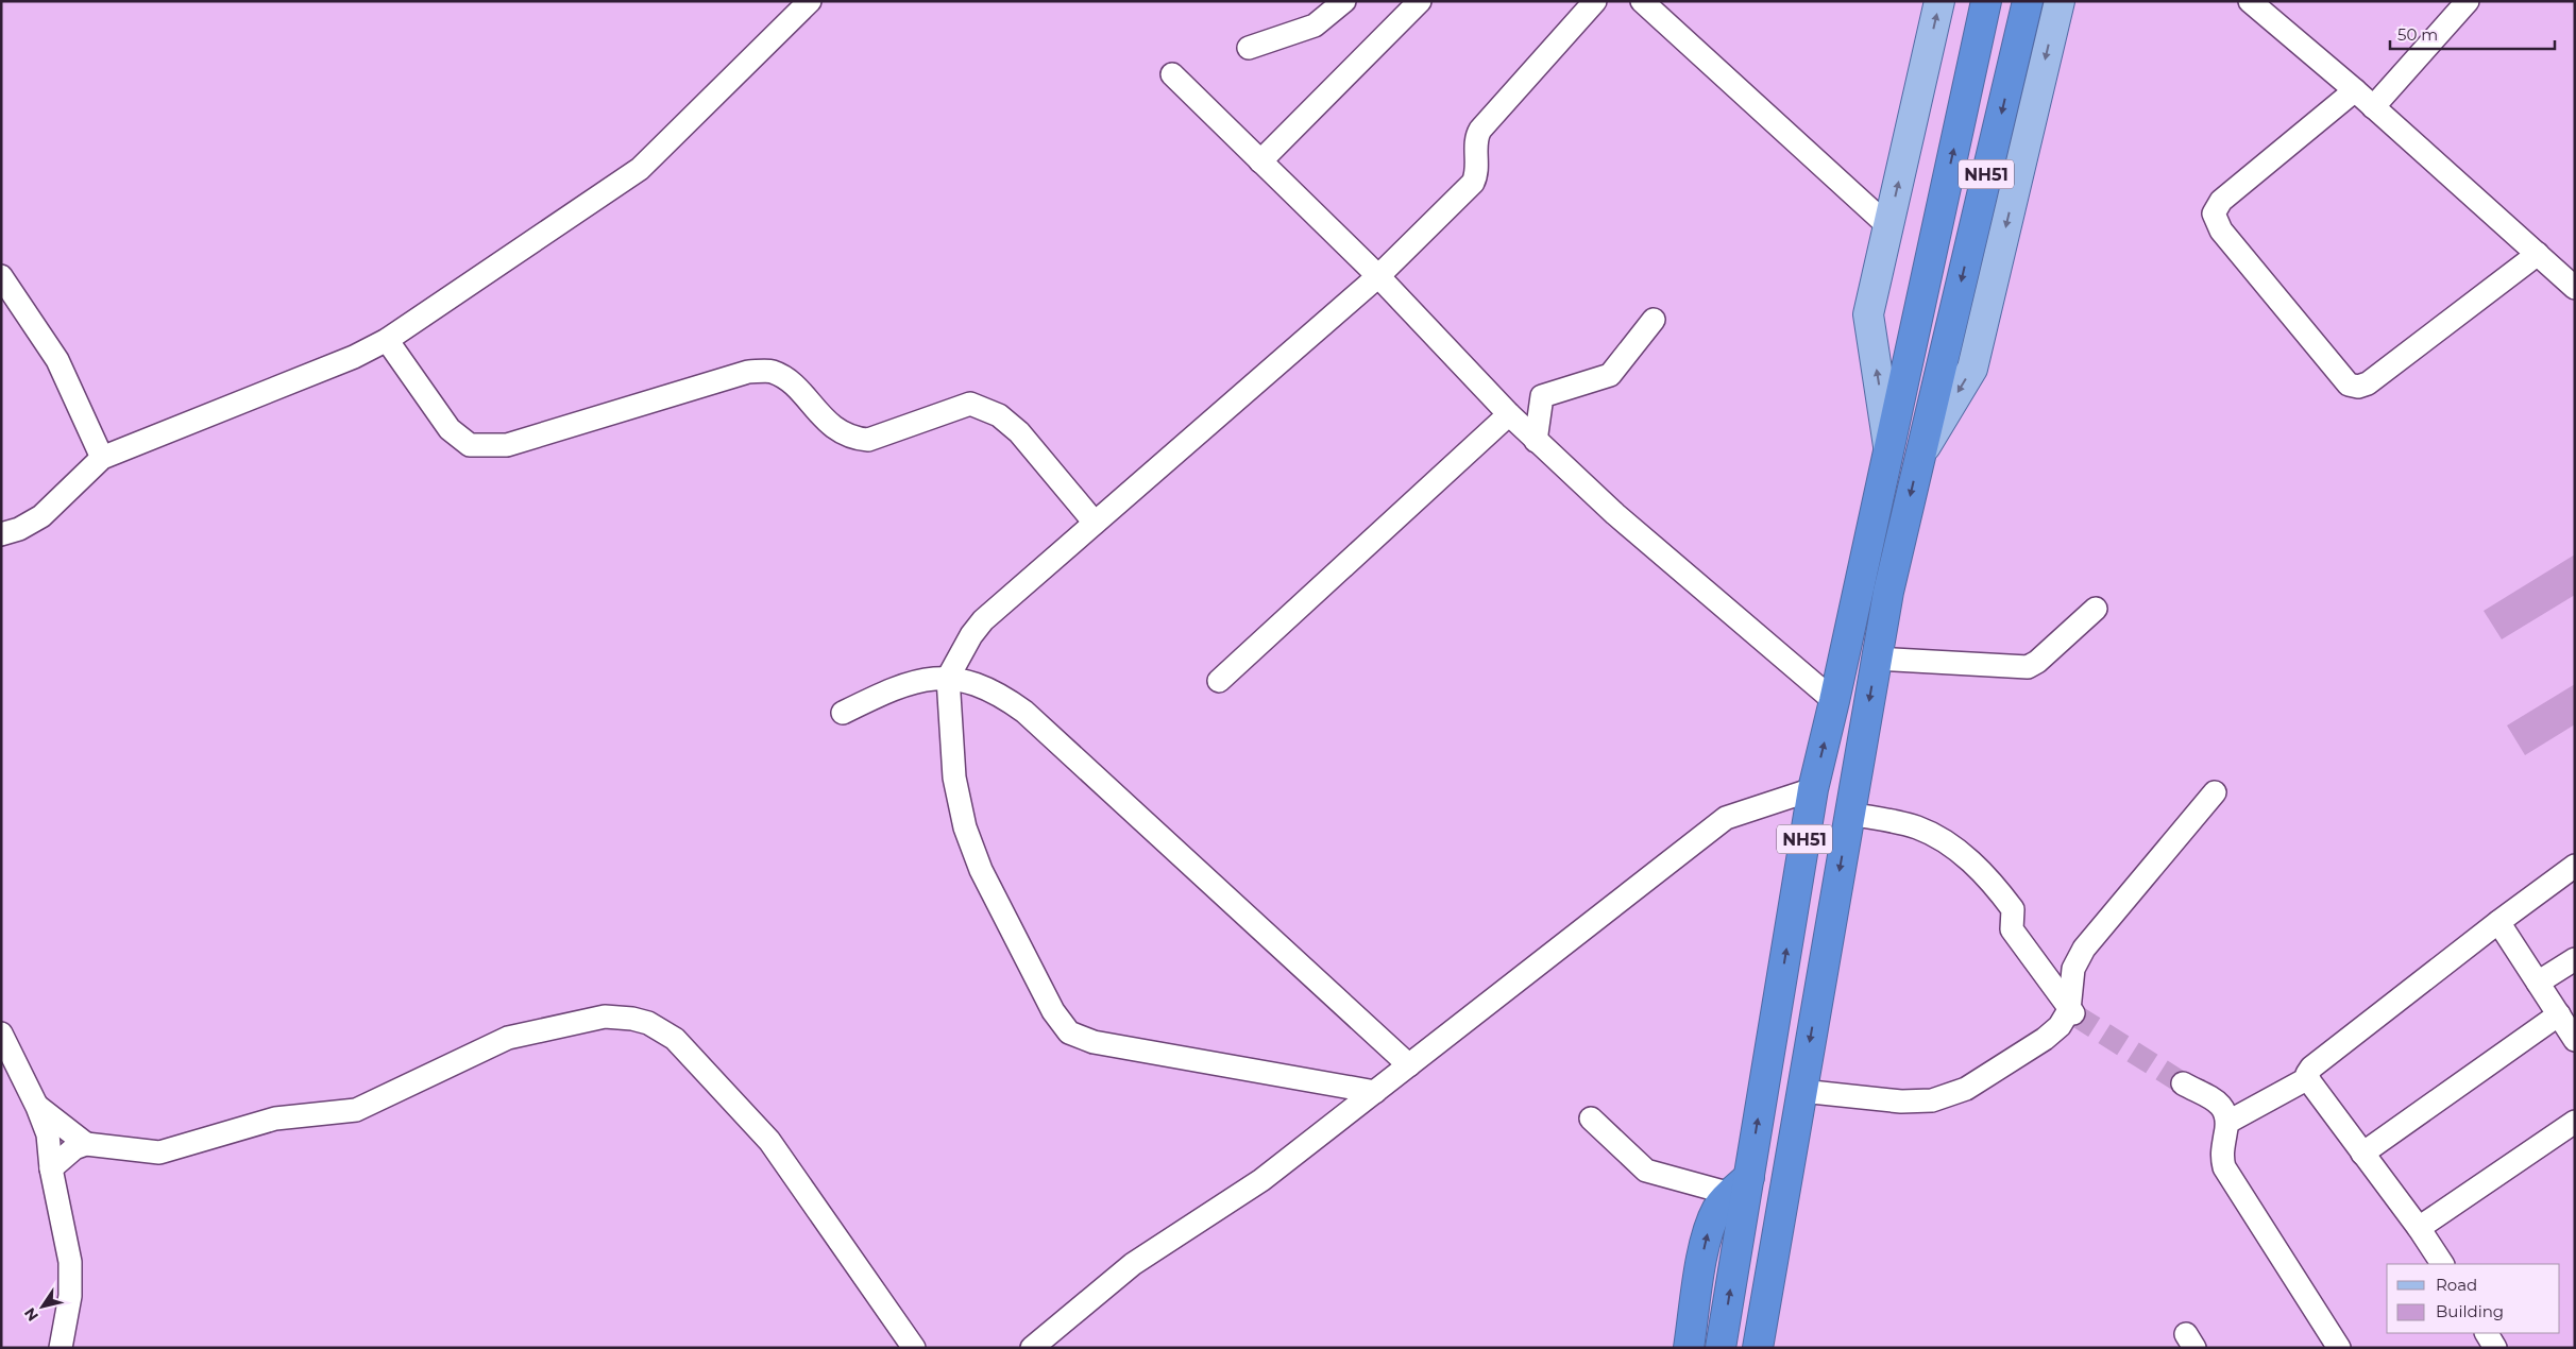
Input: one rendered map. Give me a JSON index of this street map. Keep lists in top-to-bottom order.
{
  "streets": {
    "highway": ["NH51"]
  },
  "legend": ["Road", "Building"],
  "scale_bar": "50 m",
  "north": "bottom left"
}
